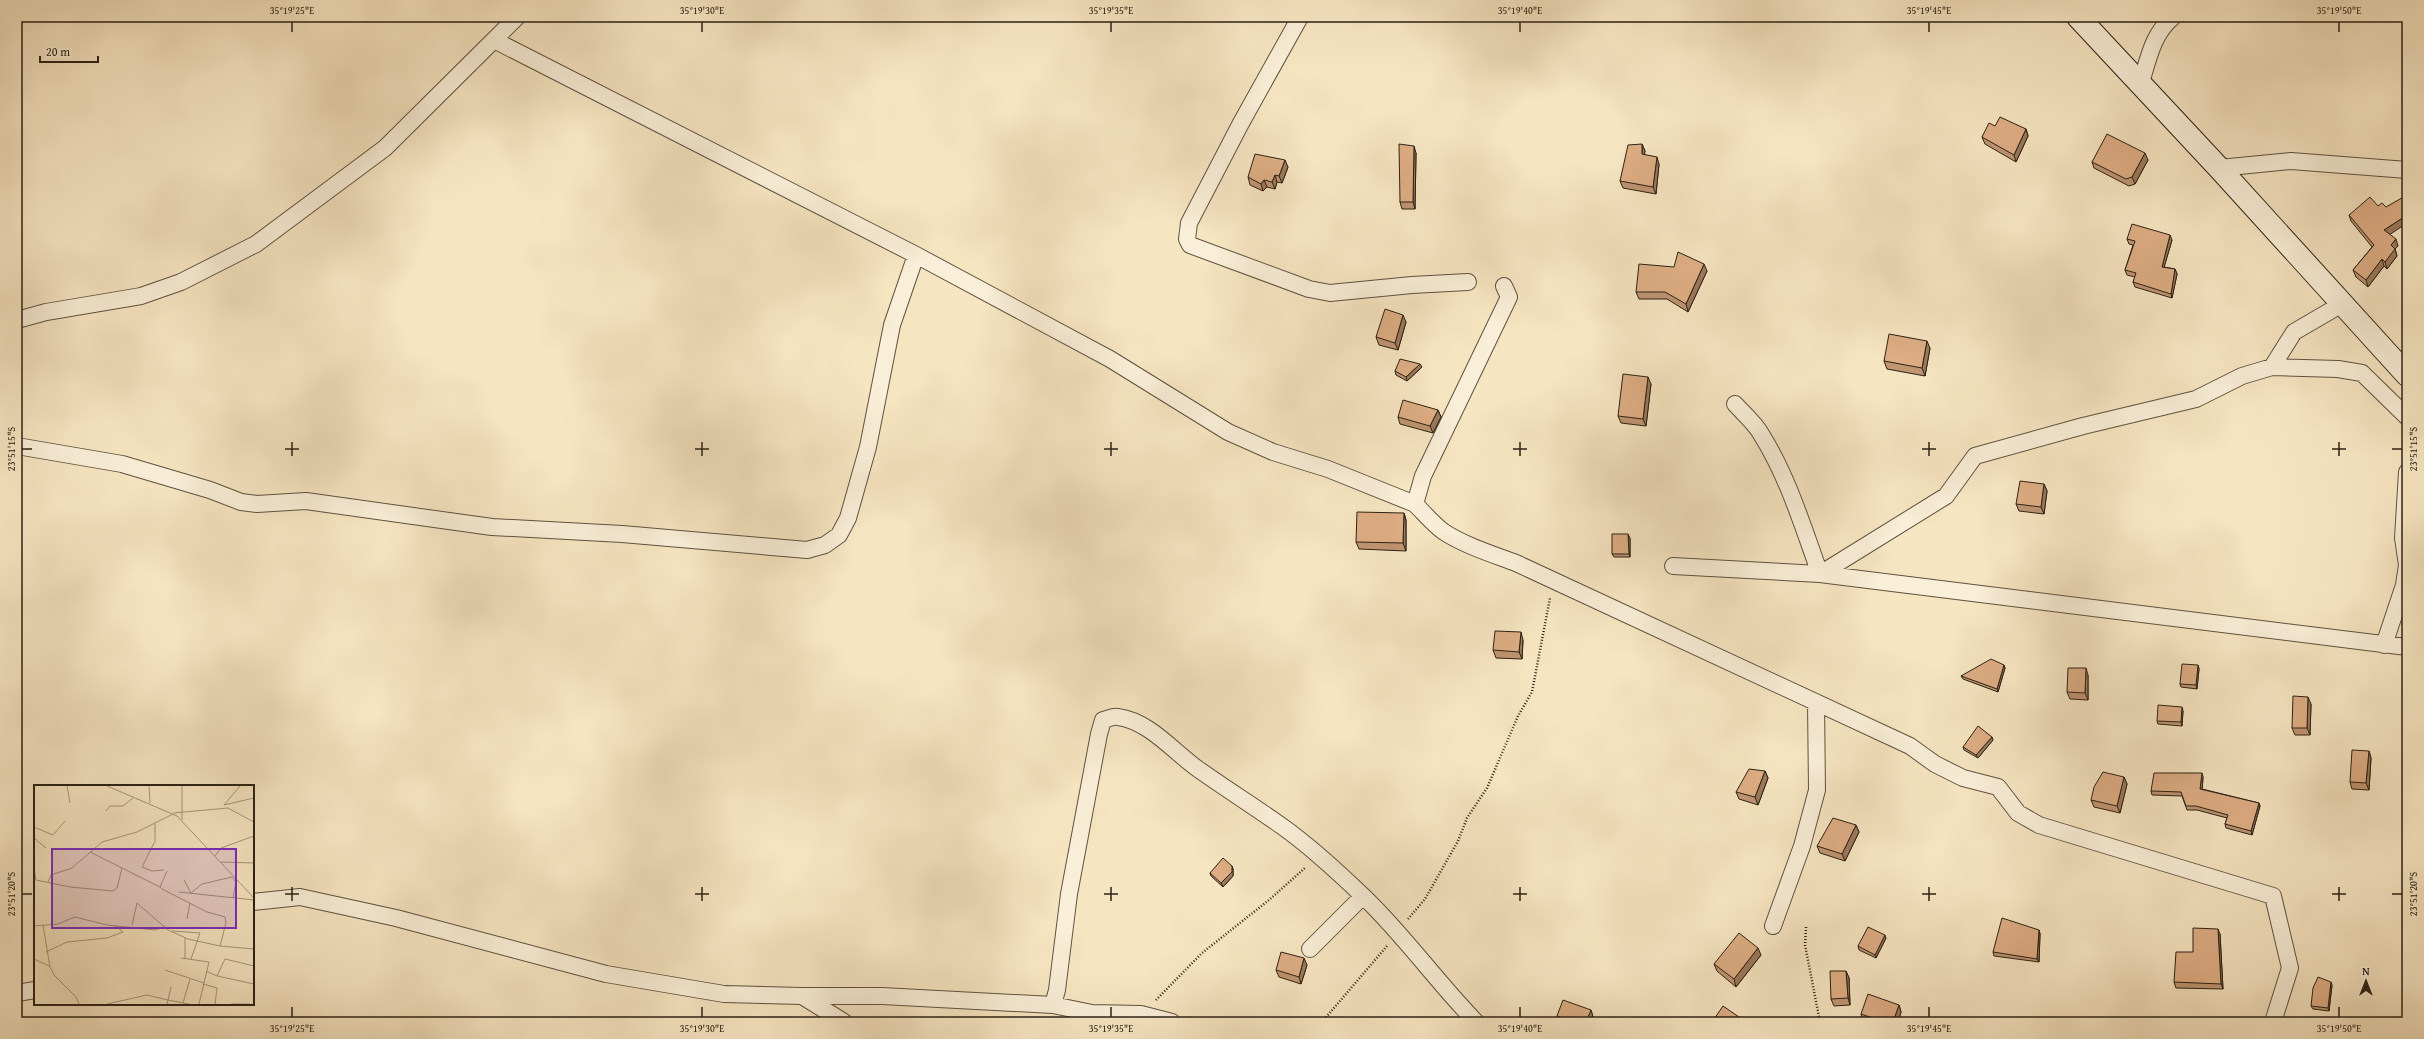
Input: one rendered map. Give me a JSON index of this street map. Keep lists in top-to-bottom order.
{
  "scale_bar": "20 m",
  "north": "top",
  "coordinates": [
    "35°19'25\"E",
    "35°19'30\"E",
    "35°19'35\"E",
    "35°19'40\"E",
    "35°19'45\"E",
    "35°19'50\"E",
    "23°51'15\"S",
    "23°51'20\"S"
  ]
}
